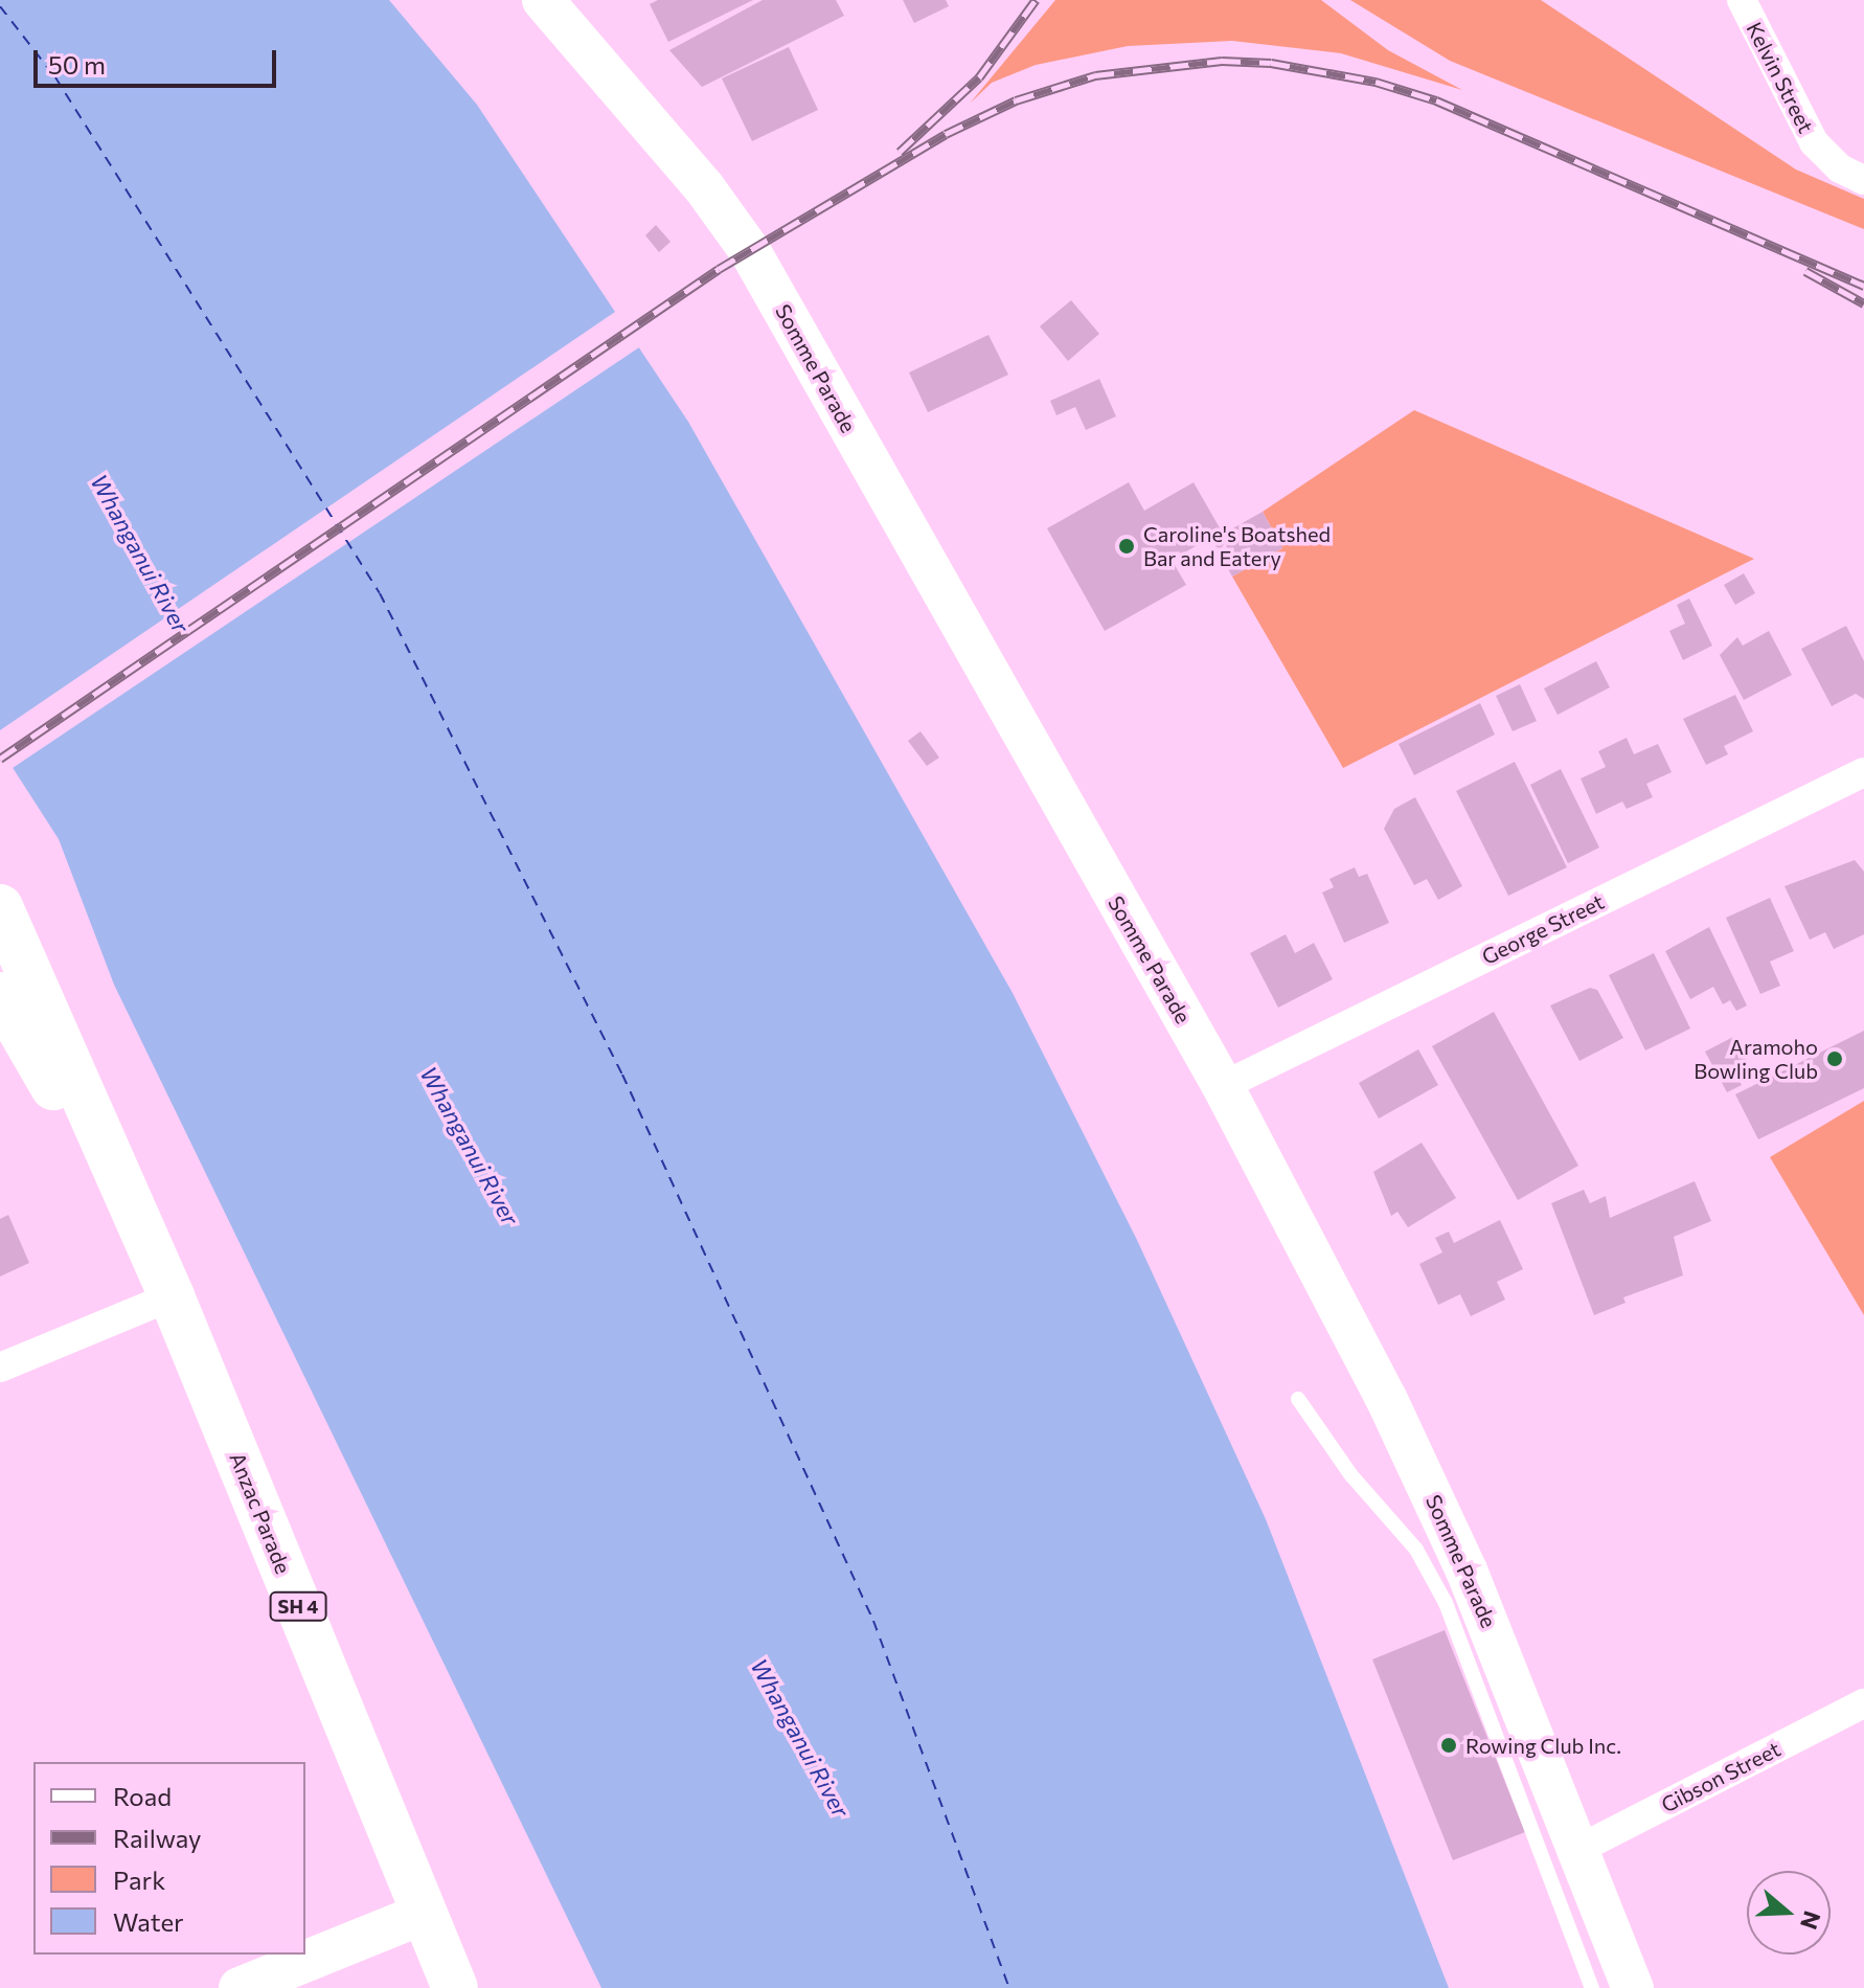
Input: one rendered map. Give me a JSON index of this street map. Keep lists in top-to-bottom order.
{
  "streets": {
    "main road": ["Somme Parade", "Anzac Parade", "SH 4"],
    "street": ["Kelvin Street", "George Street", "Gibson Street"]
  },
  "crossings": [
    ["Somme Parade", "George Street"],
    ["Somme Parade", "Gibson Street"]
  ],
  "water": ["Whanganui River"],
  "places": ["Caroline's Boatshed Bar and Eatery", "Aramoho Bowling Club", "Rowing Club Inc."],
  "legend": [
    "Road",
    "Railway",
    "Park",
    "Water"
  ],
  "scale_bar": "50 m",
  "north": "right"
}
